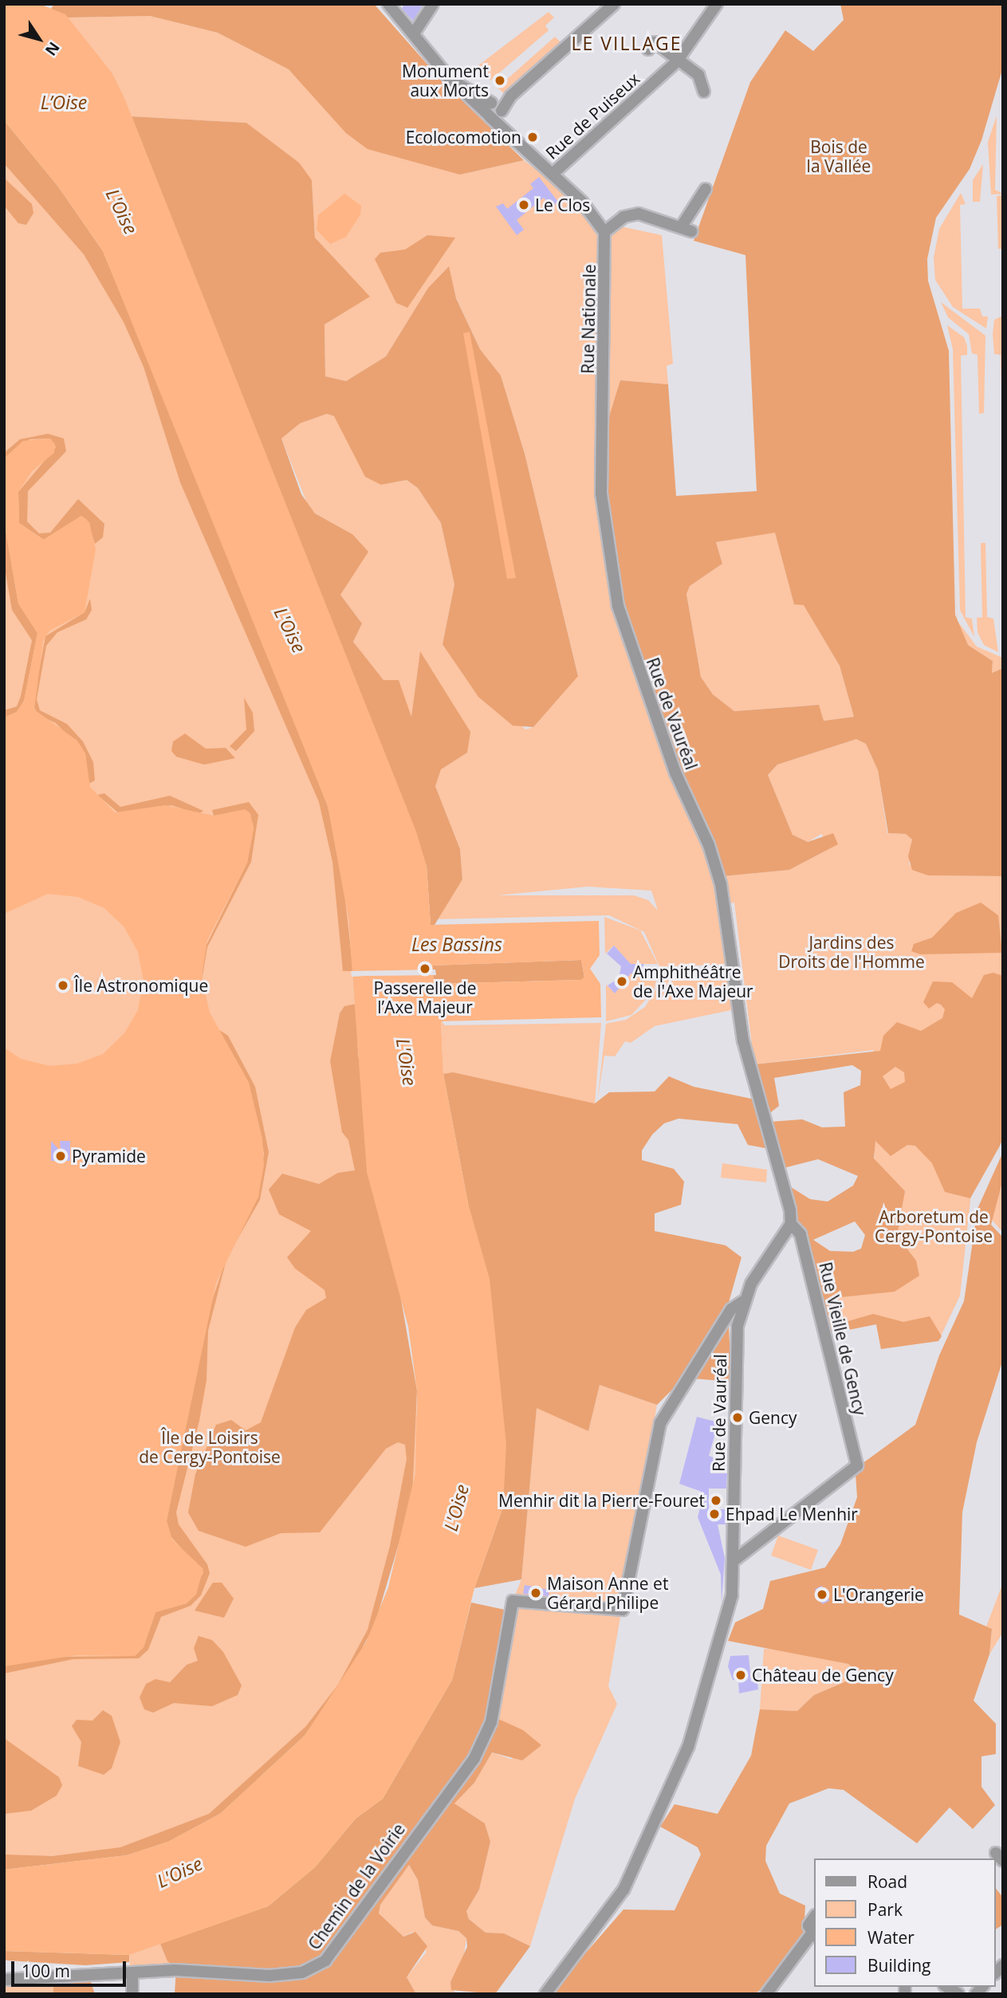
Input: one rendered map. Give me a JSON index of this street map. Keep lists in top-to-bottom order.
{
  "streets": {
    "street": [
      "Rue de Puiseux",
      "Rue Nationale",
      "Rue de Vauréal",
      "Rue Vieille de Gency",
      "Chemin de la Voirie"
    ]
  },
  "crossings": [
    ["Rue Nationale", "Rue de Vauréal"],
    ["Rue de Vauréal", "Rue Vieille de Gency"],
    ["Rue de Vauréal", "Chemin de la Voirie"]
  ],
  "districts": ["LE VILLAGE"],
  "water": ["L’Oise", "L'Oise", "Les Bassins"],
  "parks": [
    "Bois de la Vallée",
    "Jardins des Droits de l'Homme",
    "Arboretum de Cergy‐Pontoise",
    "Île de Loisirs de Cergy-Pontoise"
  ],
  "places": [
    "Monument aux Morts",
    "Ecolocomotion",
    "Le Clos",
    "Passerelle de l’Axe Majeur",
    "Amphithéâtre de l'Axe Majeur",
    "Île Astronomique",
    "Pyramide",
    "Gency",
    "Menhir dit la Pierre-Fouret",
    "Ehpad Le Menhir",
    "Maison Anne et Gérard Philipe",
    "L'Orangerie",
    "Château de Gency"
  ],
  "legend": [
    "Road",
    "Park",
    "Water",
    "Building"
  ],
  "scale_bar": "100 m",
  "north": "bottom right"
}
